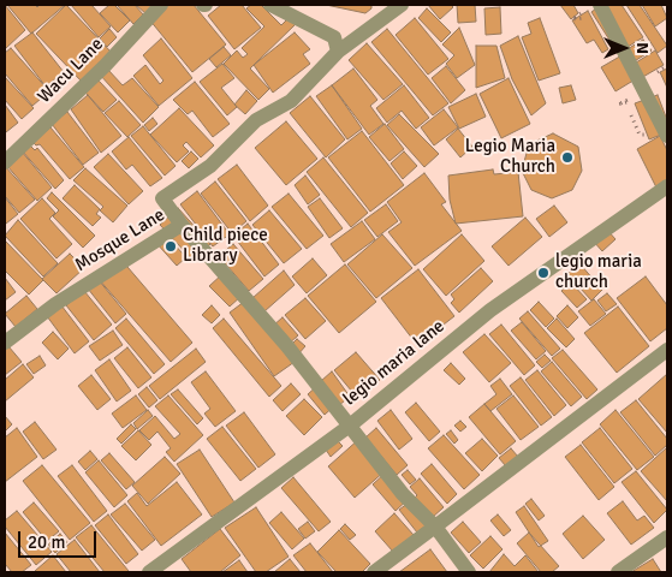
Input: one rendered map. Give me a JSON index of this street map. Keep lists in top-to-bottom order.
{
  "streets": {
    "street": ["Wacu Lane", "Mosque Lane", "legio maria lane"]
  },
  "places": ["Legio Maria Church", "Child piece Library", "legio maria church"],
  "scale_bar": "20 m",
  "north": "right"
}
